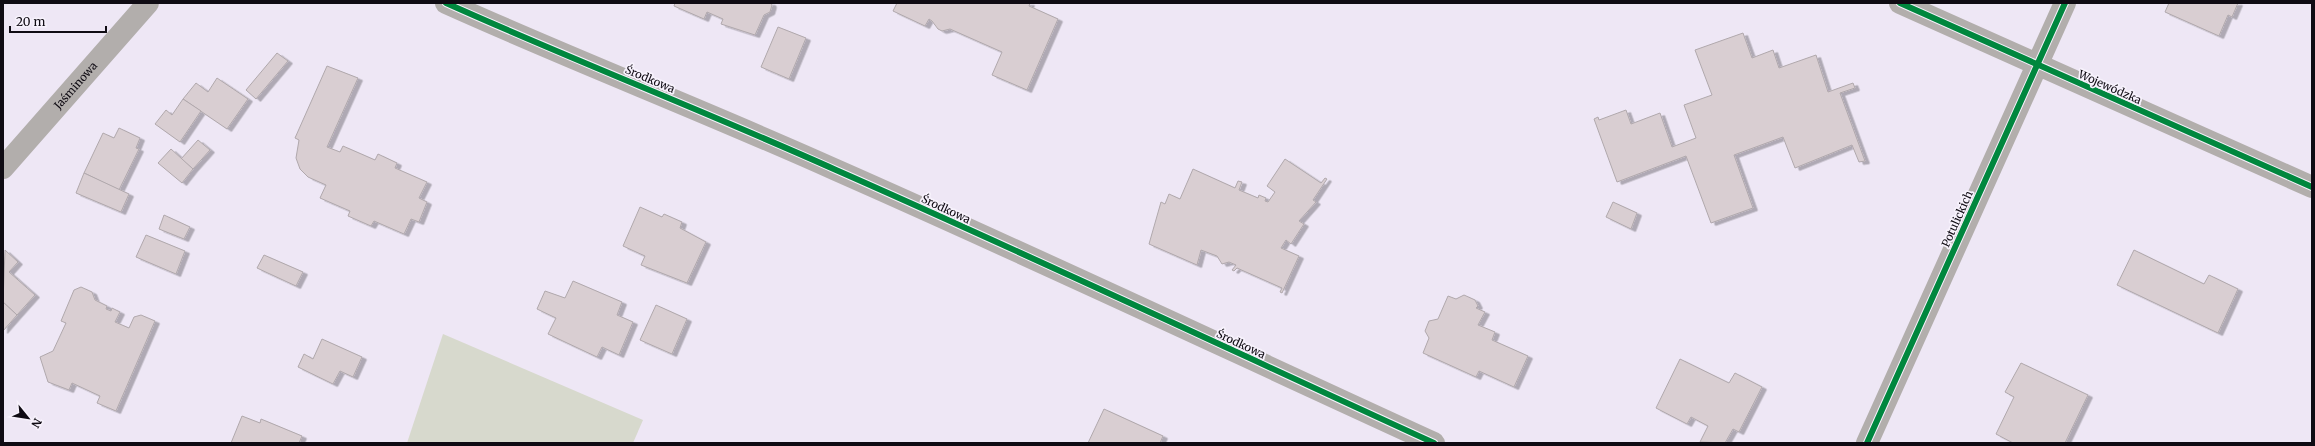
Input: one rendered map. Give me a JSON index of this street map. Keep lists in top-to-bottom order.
{
  "streets": {
    "street": [
      "Środkowa",
      "Jaśminowa",
      "Wojewódzka",
      "Potulickich"
    ]
  },
  "crossings": [
    ["Wojewódzka", "Potulickich"]
  ],
  "scale_bar": "20 m",
  "north": "bottom right"
}
